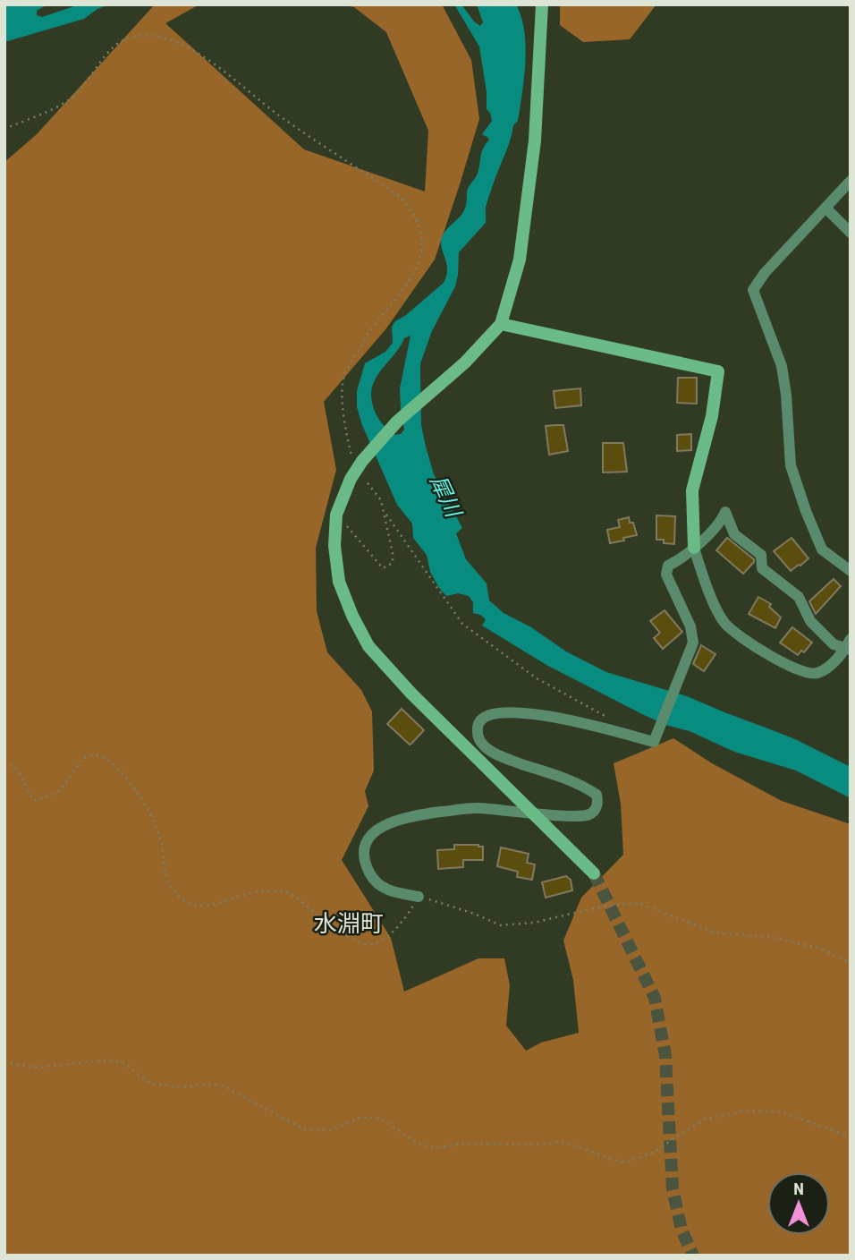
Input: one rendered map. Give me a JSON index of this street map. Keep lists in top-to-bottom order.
{
  "districts": ["水淵町"],
  "water": ["犀川"],
  "north": "top"
}
